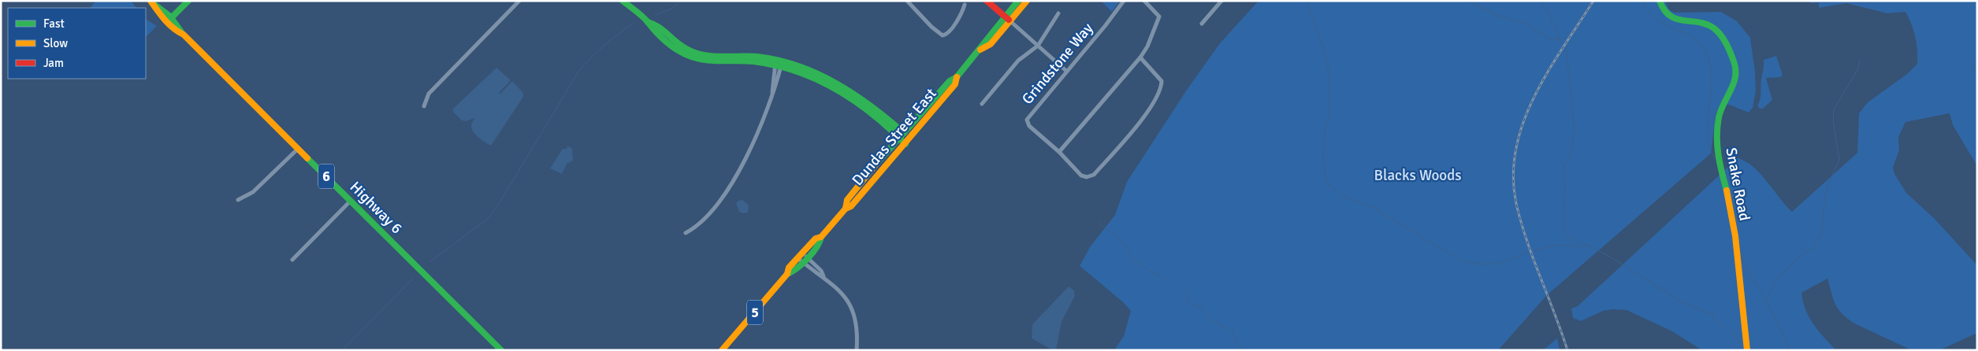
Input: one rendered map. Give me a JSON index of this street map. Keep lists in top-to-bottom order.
{
  "streets": {
    "main road": [
      "Dundas Street East",
      "6",
      "Snake Road",
      "Highway 6",
      "5"
    ],
    "street": ["Grindstone Way"]
  },
  "parks": ["Blacks Woods"],
  "legend": ["Fast", "Slow", "Jam"]
}
